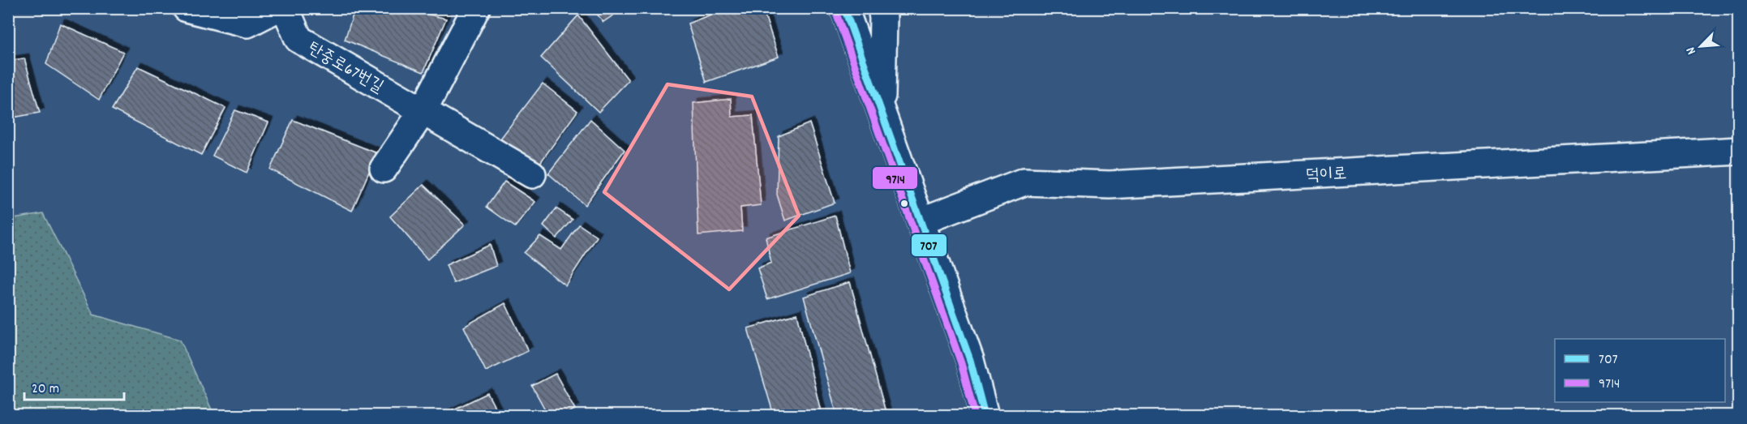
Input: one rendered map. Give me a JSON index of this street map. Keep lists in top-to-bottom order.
{
  "streets": {
    "street": ["탄중로67번길", "덕이로"]
  },
  "lines": ["transit line 707", "transit line 9714"],
  "legend": ["707", "9714"],
  "scale_bar": "20 m",
  "north": "bottom left"
}
